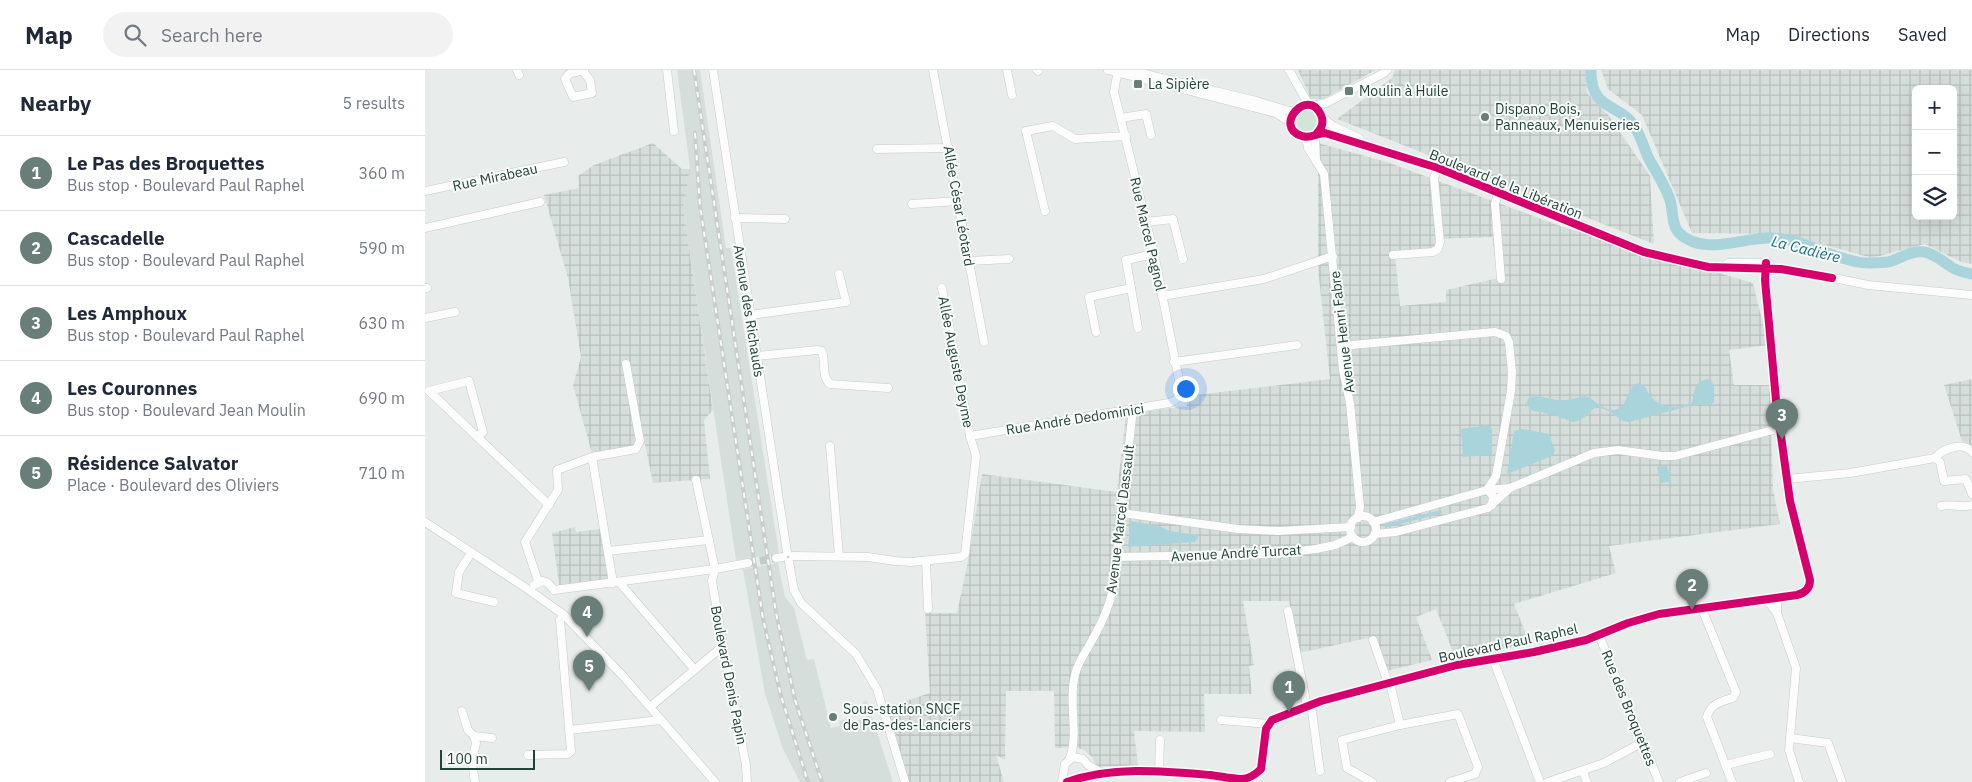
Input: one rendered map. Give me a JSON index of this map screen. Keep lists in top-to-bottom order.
{
  "streets": {
    "street": [
      "Rue Mirabeau",
      "Boulevard de la Libération",
      "Allée César Léotard",
      "Rue Marcel Pagnol",
      "Avenue des Richauds",
      "Avenue Henri Fabre",
      "Allée Auguste Deyme",
      "Rue André Dedominici",
      "Avenue Marcel Dassault",
      "Avenue André Turcat",
      "Boulevard Paul Raphel",
      "Boulevard Denis Papin",
      "Rue des Broquettes"
    ]
  },
  "crossings": [
    ["Boulevard de la Libération", "Avenue Henri Fabre"],
    ["Boulevard de la Libération", "Boulevard Paul Raphel"],
    ["Rue Marcel Pagnol", "Rue André Dedominici"],
    ["Avenue des Richauds", "Allée Auguste Deyme"],
    ["Avenue Henri Fabre", "Avenue André Turcat"],
    ["Allée Auguste Deyme", "Rue André Dedominici"],
    ["Rue André Dedominici", "Avenue Marcel Dassault"],
    ["Avenue Marcel Dassault", "Avenue André Turcat"],
    ["Boulevard Paul Raphel", "Rue des Broquettes"]
  ],
  "water": ["La Cadière"],
  "places": {
    "transit": ["La Sipière", "Moulin à Huile"],
    "other": ["Dispano Bois, Panneaux, Menuiseries", "Sous-station SNCF de Pas-des-Lanciers"]
  },
  "scale_bar": "100 m",
  "page": {
    "header": "Map",
    "search": "Search here",
    "nav": ["Map", "Directions", "Saved"],
    "heading": ["Nearby", "5 results"],
    "map_buttons": ["+", "−"],
    "list": [
      {
        "mark": "1",
        "name": "Le Pas des Broquettes",
        "note": "Bus stop · Boulevard Paul Raphel",
        "value": "360 m"
      },
      {
        "mark": "2",
        "name": "Cascadelle",
        "note": "Bus stop · Boulevard Paul Raphel",
        "value": "590 m"
      },
      {
        "mark": "3",
        "name": "Les Amphoux",
        "note": "Bus stop · Boulevard Paul Raphel",
        "value": "630 m"
      },
      {
        "mark": "4",
        "name": "Les Couronnes",
        "note": "Bus stop · Boulevard Jean Moulin",
        "value": "690 m"
      },
      {
        "mark": "5",
        "name": "Résidence Salvator",
        "note": "Place · Boulevard des Oliviers",
        "value": "710 m"
      }
    ],
    "pins": [
      "3",
      "2",
      "4",
      "5",
      "1"
    ],
    "scale": "100 m"
  }
}
